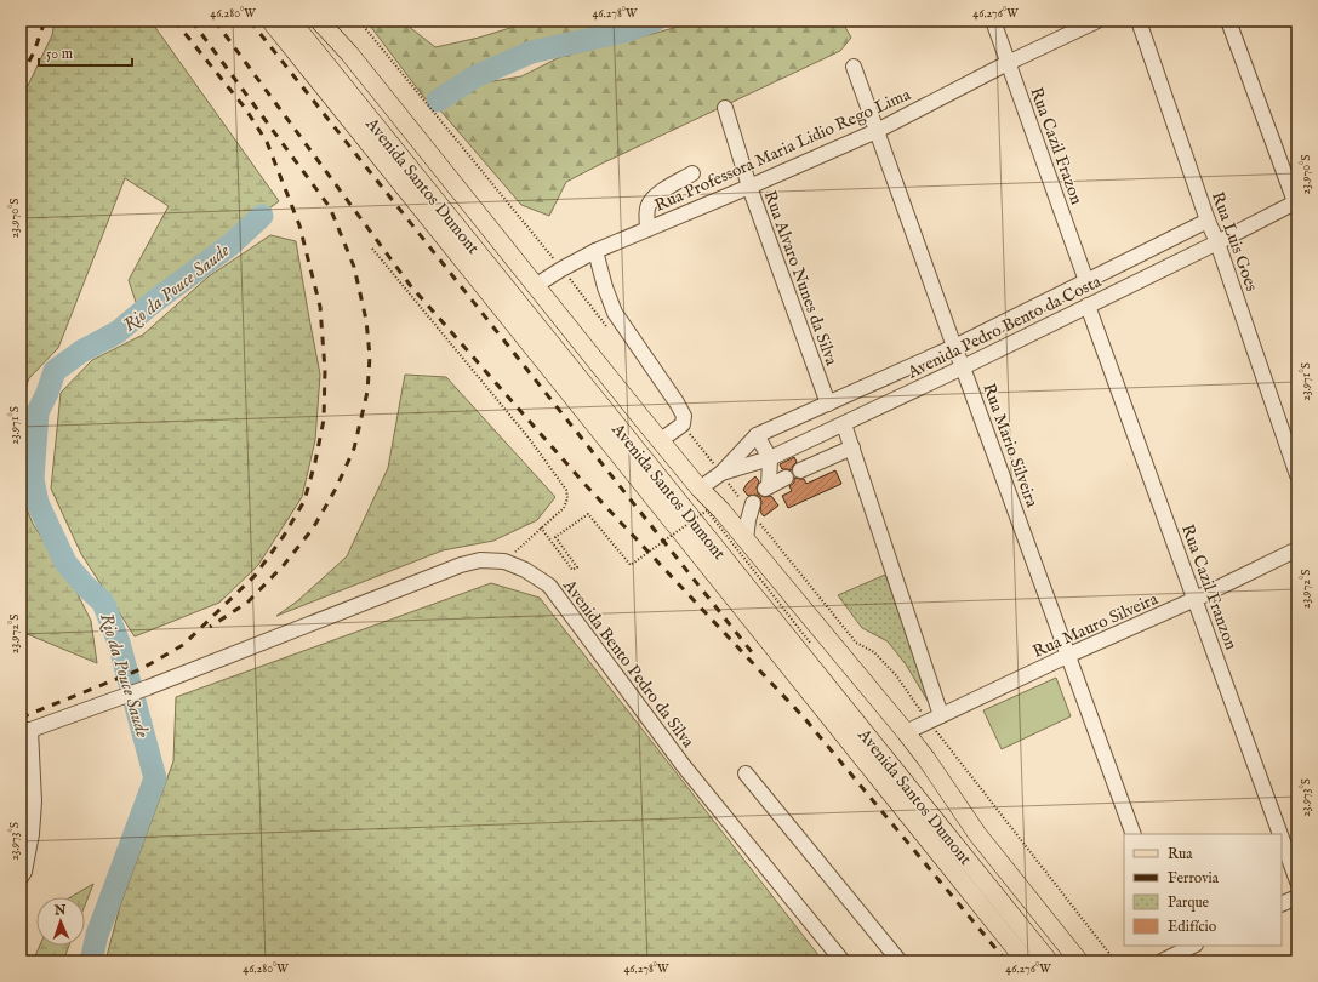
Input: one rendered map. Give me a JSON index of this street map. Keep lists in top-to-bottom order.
{
  "streets": {
    "main road": ["Avenida Santos Dumont"],
    "street": [
      "Rua Cazil Frazon",
      "Rua Professora Maria Lidio Rego Lima",
      "Rua Luis Goes",
      "Rua Alvaro Nunes da Silva",
      "Avenida Pedro Bento da Costa",
      "Rua Mario Silveira",
      "Rua Cazil Franzon",
      "Rua Mauro Silveira",
      "Avenida Bento Pedro da Silva"
    ]
  },
  "crossings": [
    ["Rua Cazil Frazon", "Rua Professora Maria Lidio Rego Lima"],
    ["Rua Cazil Frazon", "Avenida Pedro Bento da Costa"],
    ["Rua Professora Maria Lidio Rego Lima", "Avenida Santos Dumont"],
    ["Rua Professora Maria Lidio Rego Lima", "Rua Alvaro Nunes da Silva"],
    ["Rua Professora Maria Lidio Rego Lima", "Rua Mario Silveira"],
    ["Avenida Santos Dumont", "Avenida Pedro Bento da Costa"],
    ["Avenida Santos Dumont", "Rua Mauro Silveira"],
    ["Rua Luis Goes", "Avenida Pedro Bento da Costa"],
    ["Rua Alvaro Nunes da Silva", "Avenida Pedro Bento da Costa"],
    ["Avenida Pedro Bento da Costa", "Rua Mario Silveira"],
    ["Avenida Pedro Bento da Costa", "Rua Cazil Franzon"],
    ["Rua Mario Silveira", "Rua Mauro Silveira"],
    ["Rua Cazil Franzon", "Rua Mauro Silveira"]
  ],
  "water": ["Rio da Pouce Saude"],
  "legend": [
    "Rua",
    "Ferrovia",
    "Parque",
    "Edifício"
  ],
  "scale_bar": "50 m",
  "north": "top",
  "coordinates": [
    "46.280°W",
    "46.278°W",
    "46.276°W",
    "23.970°S",
    "23.971°S",
    "23.972°S",
    "23.973°S"
  ]
}
